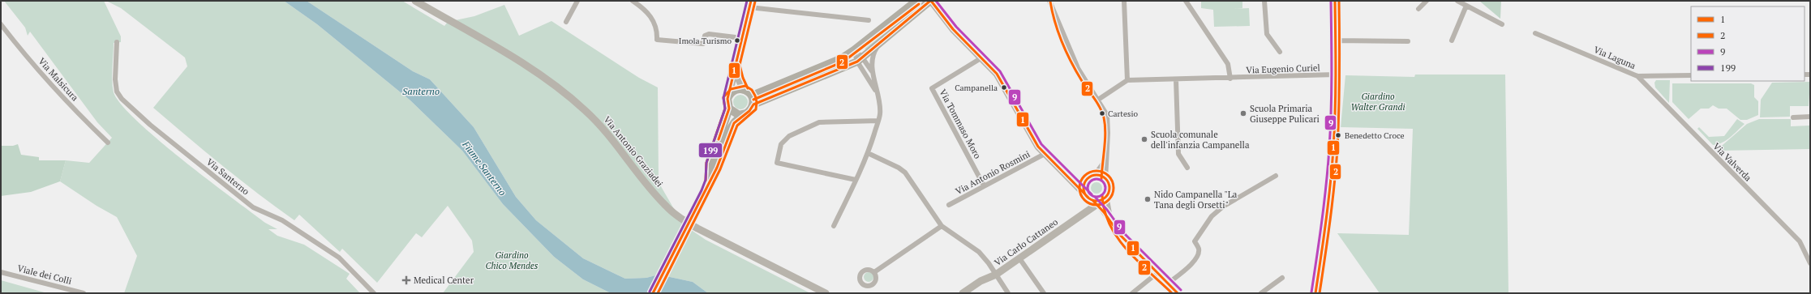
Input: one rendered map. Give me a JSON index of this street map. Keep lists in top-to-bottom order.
{
  "streets": {
    "street": [
      "Via Laguna",
      "Via Eugenio Curiel",
      "Via Malsicura",
      "Via Tommaso Moro",
      "Via Antonio Graziadei",
      "Via Valverda",
      "Via Antonio Rosmini",
      "Via Santerno",
      "Via Carlo Cattaneo",
      "Viale dei Colli"
    ]
  },
  "crossings": [
    ["Via Laguna", "Via Valverda"],
    ["Via Tommaso Moro", "Via Antonio Rosmini"]
  ],
  "water": ["Santerno", "Fiume Santerno"],
  "parks": ["Giardino Walter Grandi", "Giardino Chico Mendes"],
  "places": {
    "other": [
      "Imola Turismo",
      "Campanella",
      "Cartesio",
      "Scuola Primaria Giuseppe Pulicari",
      "Benedetto Croce",
      "Scuola comunale dell'infanzia Campanella",
      "Nido Campanella \"La Tana degli Orsetti\""
    ],
    "health": ["Medical Center"]
  },
  "lines": [
    "transit line 1",
    "transit line 2",
    "transit line 9",
    "transit line 199"
  ],
  "legend": [
    "1",
    "2",
    "9",
    "199"
  ]
}
